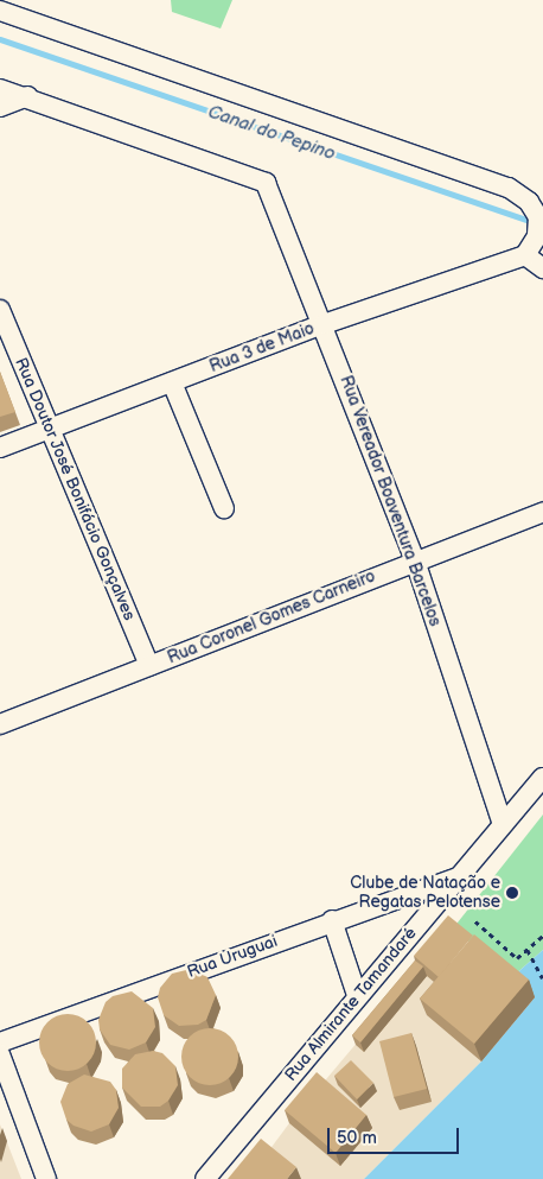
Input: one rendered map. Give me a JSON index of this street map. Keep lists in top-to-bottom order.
{
  "streets": {
    "street": [
      "Rua 3 de Maio",
      "Rua Doutor José Bonifácio Gonçalves",
      "Rua Vereador Boaventura Barcelos",
      "Rua Coronel Gomes Carneiro",
      "Rua Uruguai",
      "Rua Almirante Tamandaré"
    ]
  },
  "crossings": [
    ["Rua 3 de Maio", "Rua Doutor José Bonifácio Gonçalves"],
    ["Rua 3 de Maio", "Rua Vereador Boaventura Barcelos"],
    ["Rua Doutor José Bonifácio Gonçalves", "Rua Coronel Gomes Carneiro"],
    ["Rua Vereador Boaventura Barcelos", "Rua Coronel Gomes Carneiro"],
    ["Rua Vereador Boaventura Barcelos", "Rua Almirante Tamandaré"],
    ["Rua Uruguai", "Rua Almirante Tamandaré"]
  ],
  "water": ["Canal do Pepino"],
  "places": ["Clube de Natação e Regatas Pelotense"],
  "scale_bar": "50 m"
}
